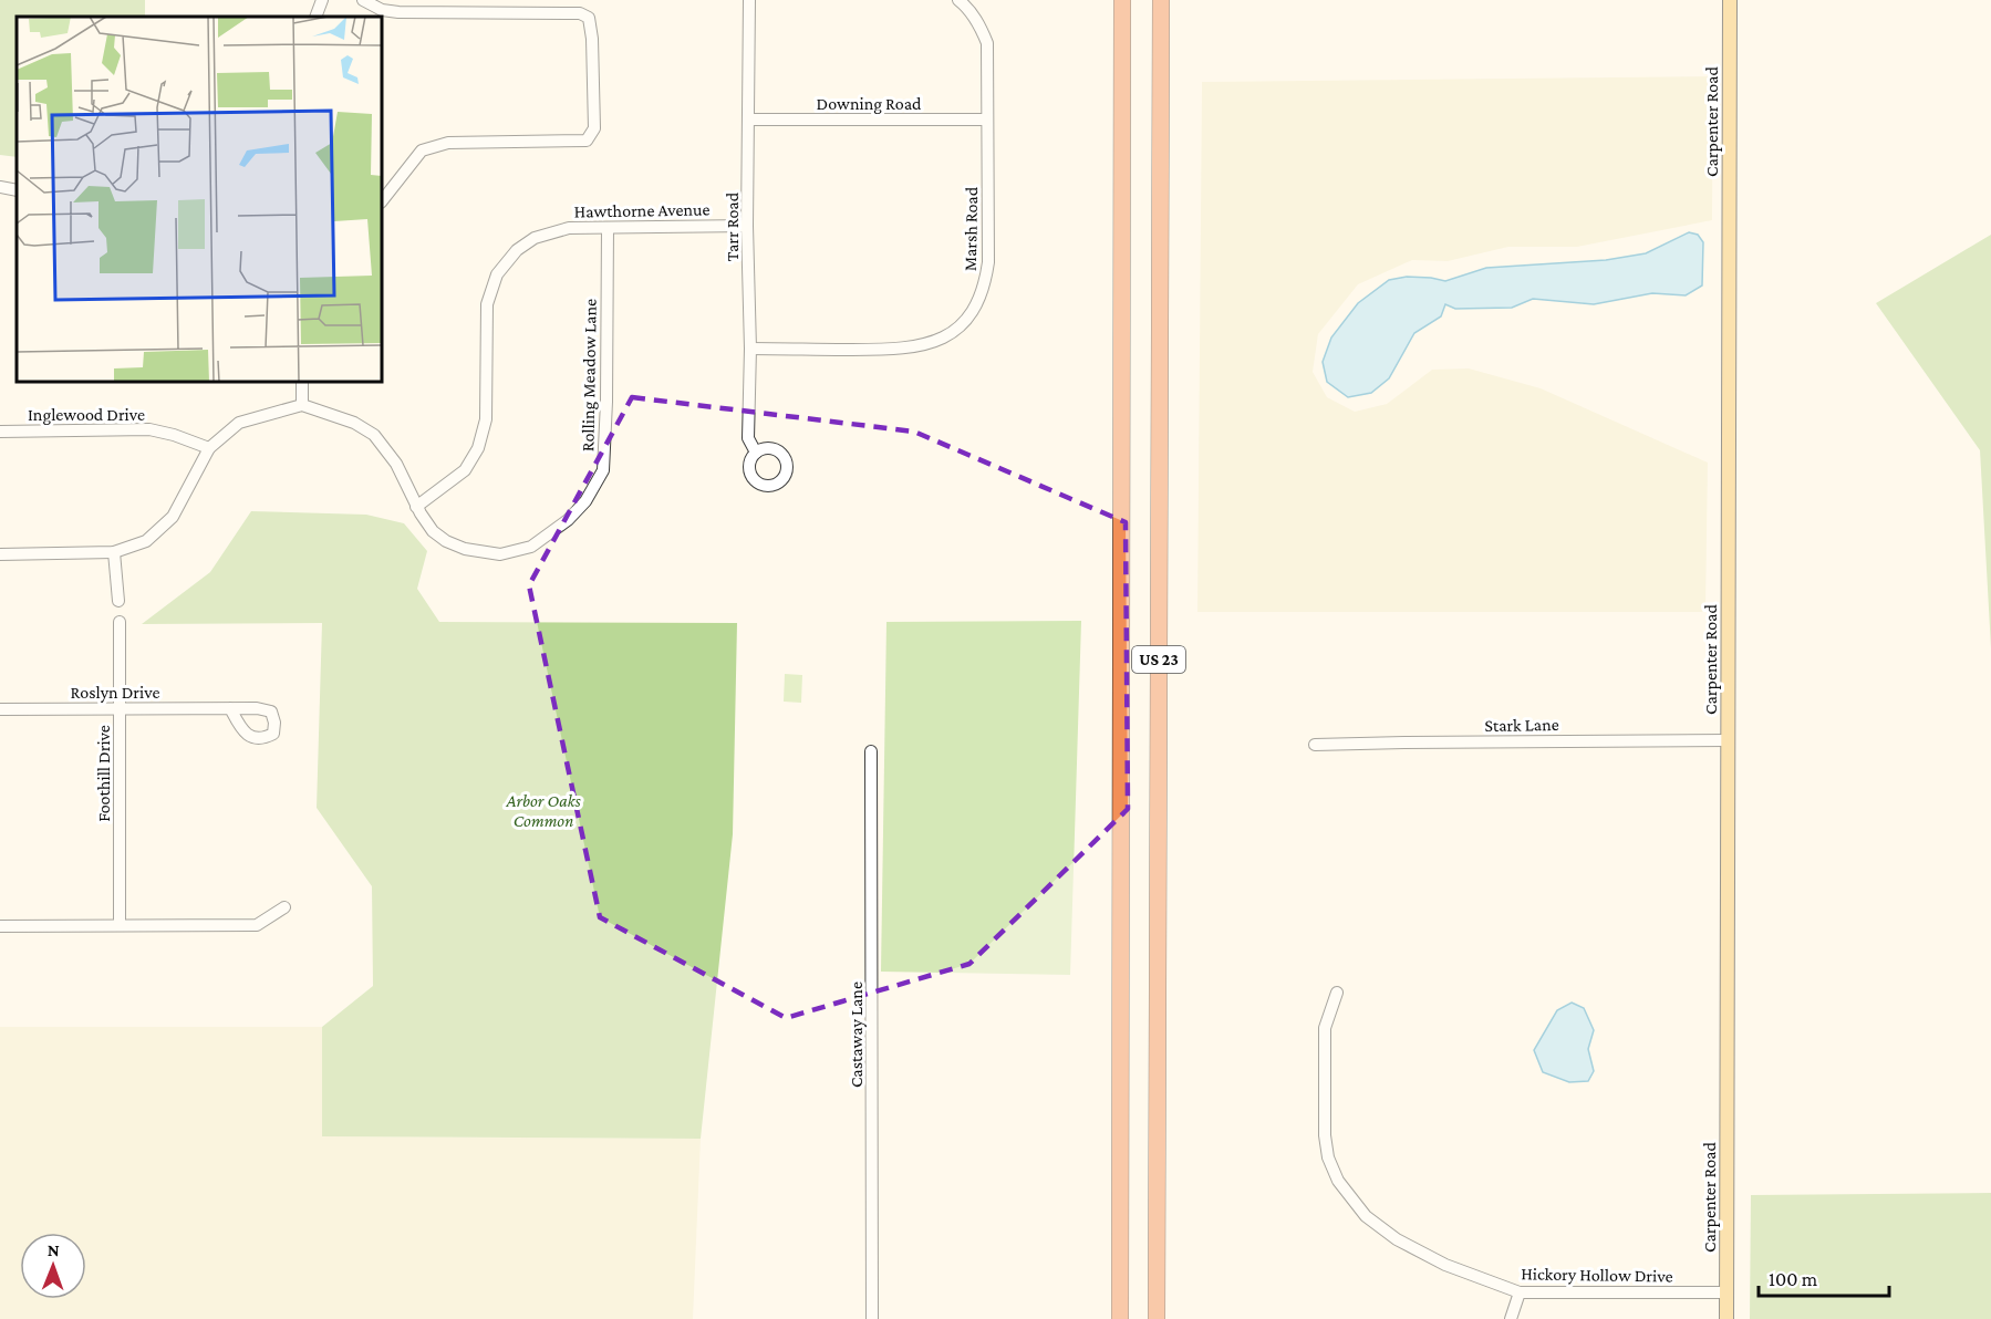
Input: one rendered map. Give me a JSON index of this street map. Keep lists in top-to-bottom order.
{
  "streets": {
    "highway": ["US 23"],
    "main road": ["Carpenter Road"],
    "street": [
      "Downing Road",
      "Hawthorne Avenue",
      "Tarr Road",
      "Marsh Road",
      "Rolling Meadow Lane",
      "Inglewood Drive",
      "Roslyn Drive",
      "Stark Lane",
      "Foothill Drive",
      "Castaway Lane",
      "Hickory Hollow Drive"
    ]
  },
  "crossings": [
    ["Downing Road", "Tarr Road"],
    ["Downing Road", "Marsh Road"],
    ["Carpenter Road", "Stark Lane"],
    ["Carpenter Road", "Hickory Hollow Drive"],
    ["Hawthorne Avenue", "Tarr Road"],
    ["Hawthorne Avenue", "Rolling Meadow Lane"],
    ["Tarr Road", "Marsh Road"],
    ["Roslyn Drive", "Foothill Drive"]
  ],
  "parks": ["Arbor Oaks Common"],
  "scale_bar": "100 m",
  "north": "top"
}
